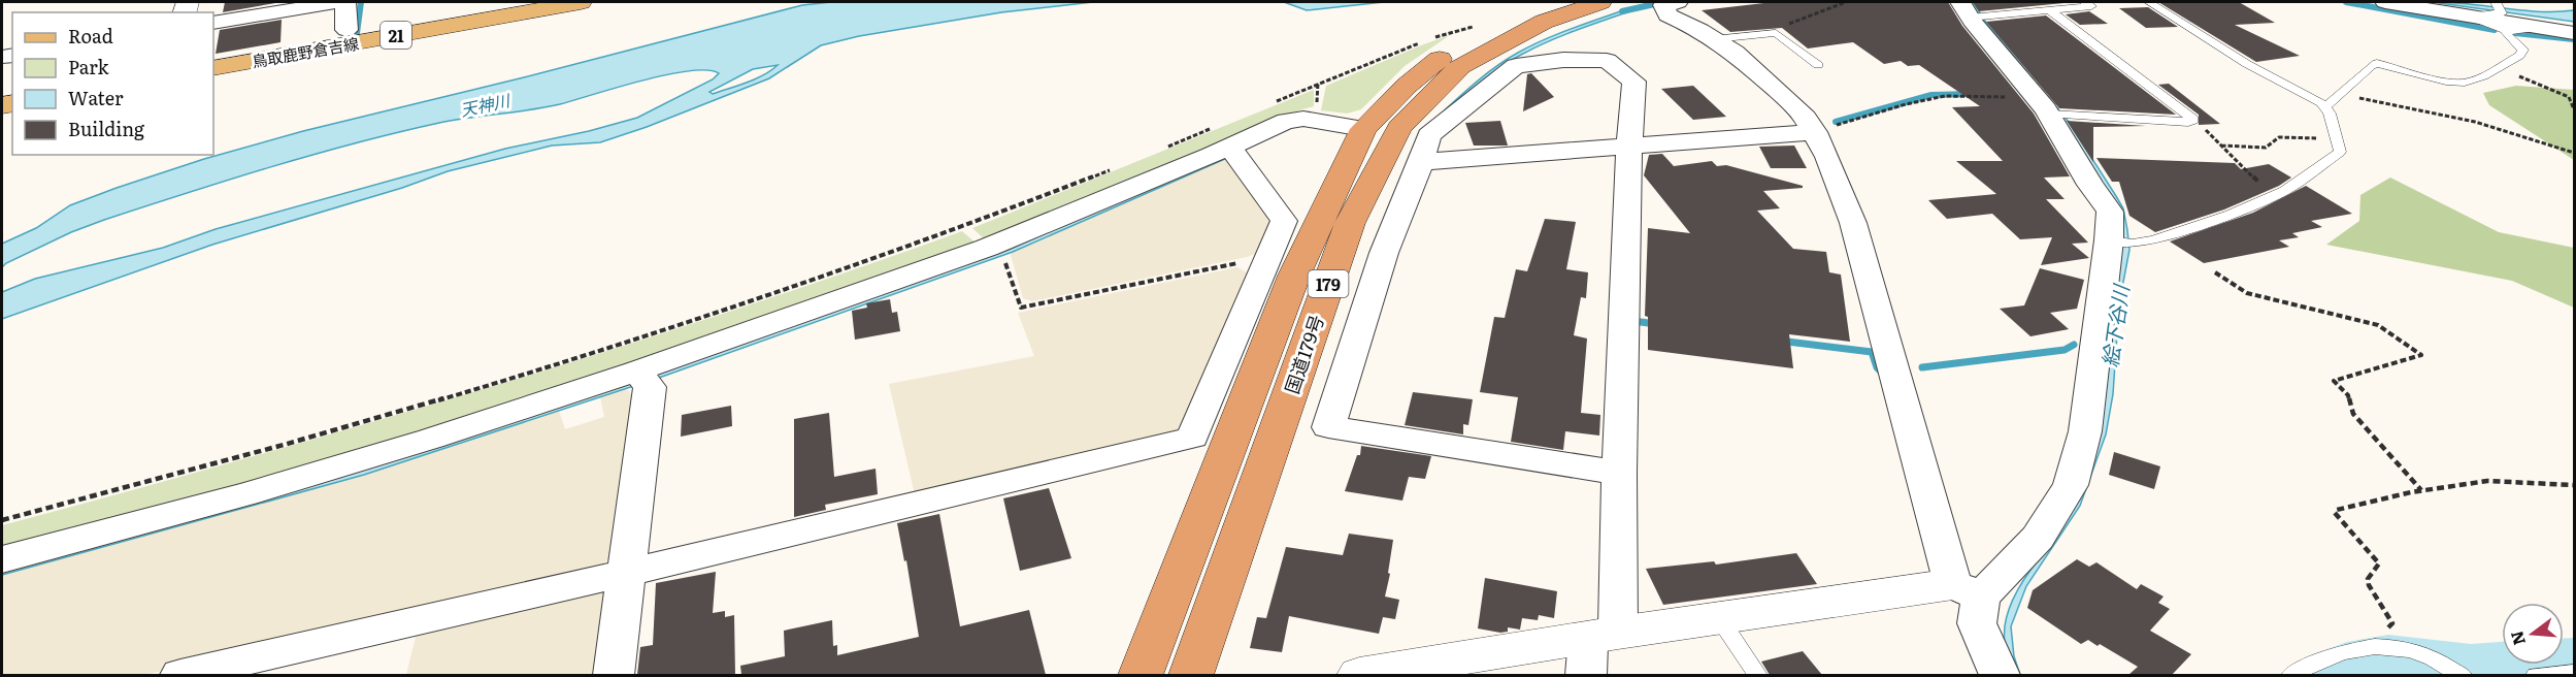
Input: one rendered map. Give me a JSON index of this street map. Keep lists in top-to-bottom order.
{
  "streets": {
    "highway": ["179", "国道179号"],
    "main road": ["21", "鳥取鹿野倉吉線"]
  },
  "water": ["天神川", "絵下谷川"],
  "legend": [
    "Road",
    "Park",
    "Water",
    "Building"
  ],
  "north": "left"
}
